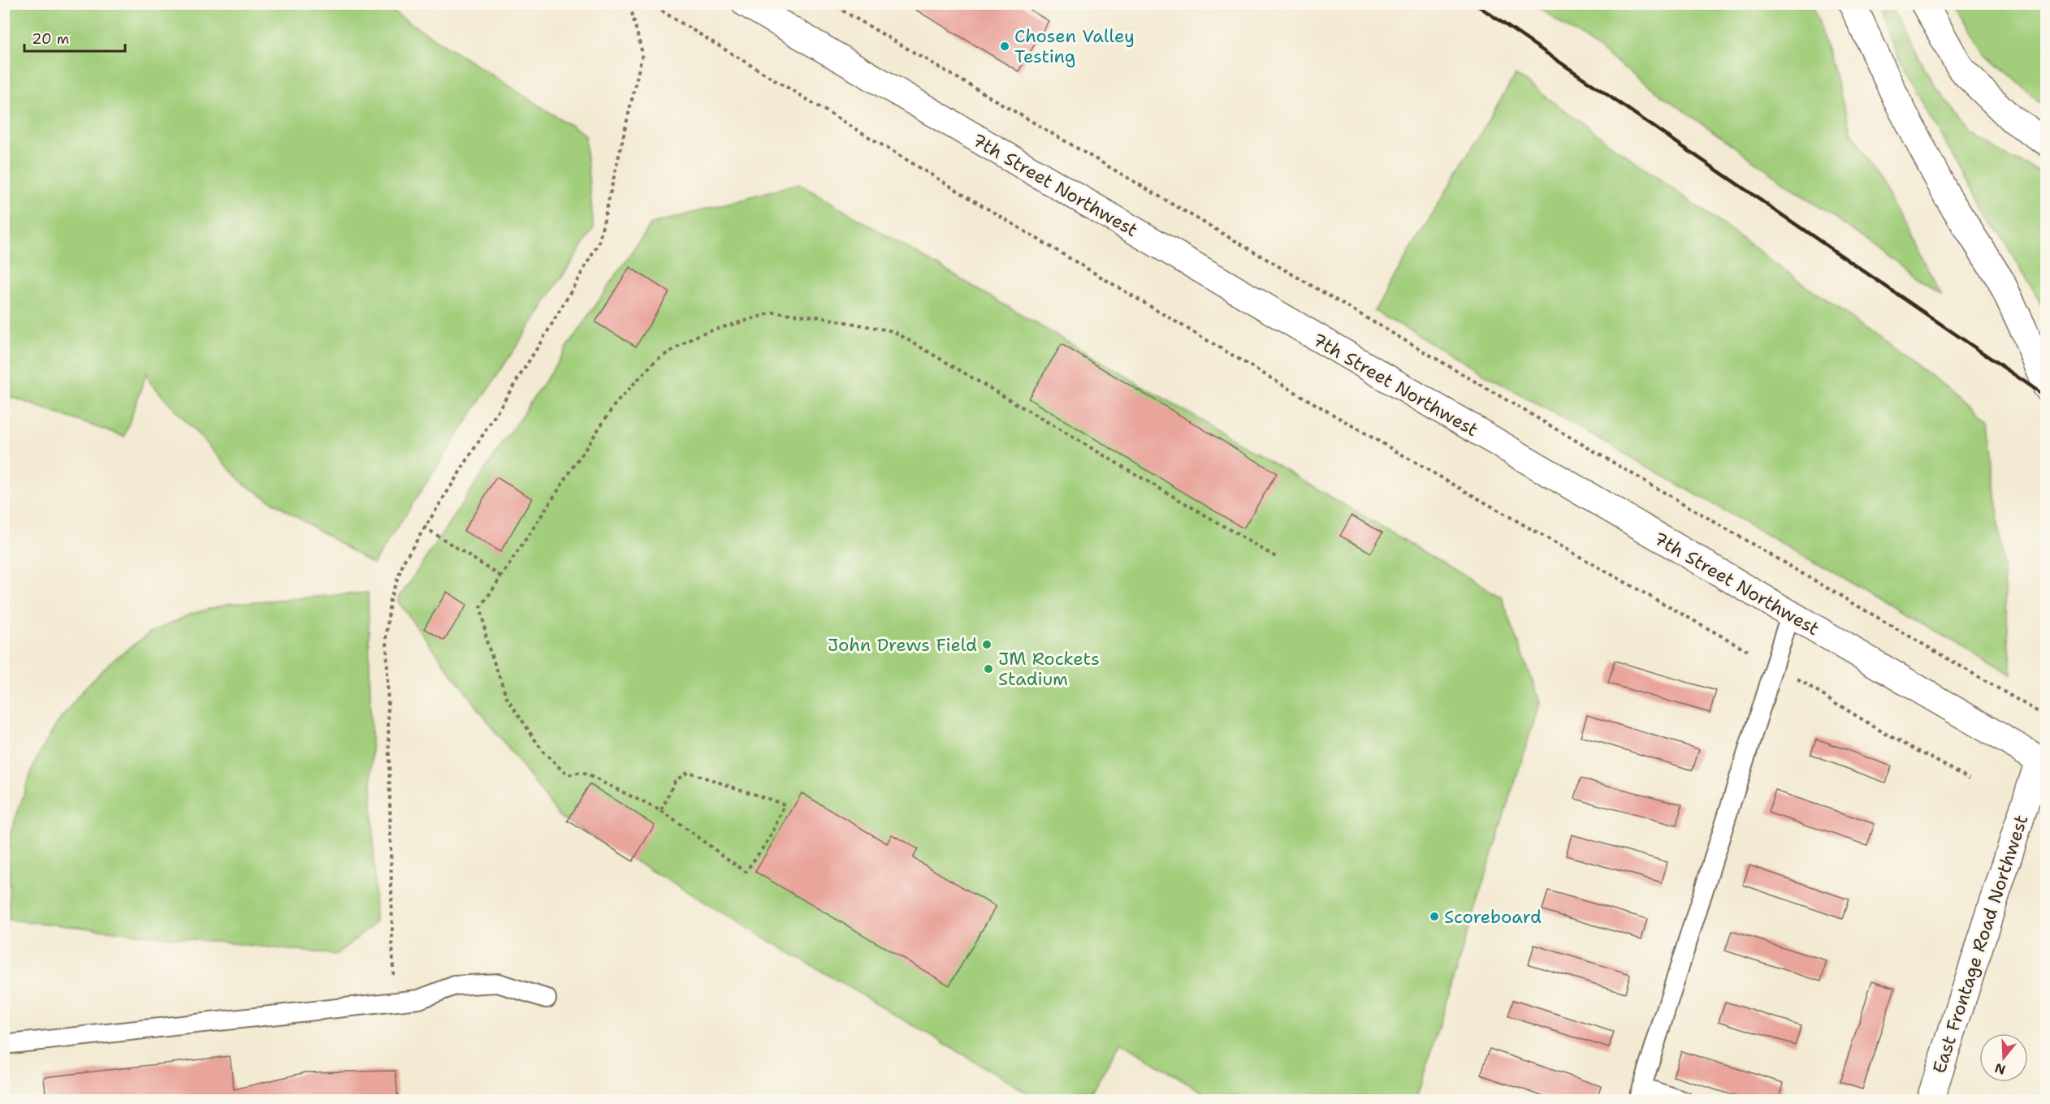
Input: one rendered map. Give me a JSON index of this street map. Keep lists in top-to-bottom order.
{
  "streets": {
    "main road": ["7th Street Northwest", "East Frontage Road Northwest"]
  },
  "crossings": [
    ["7th Street Northwest", "East Frontage Road Northwest"]
  ],
  "places": [
    "Chosen Valley Testing",
    "John Drews Field",
    "JM Rockets Stadium",
    "Scoreboard"
  ],
  "scale_bar": "20 m",
  "north": "bottom"
}
